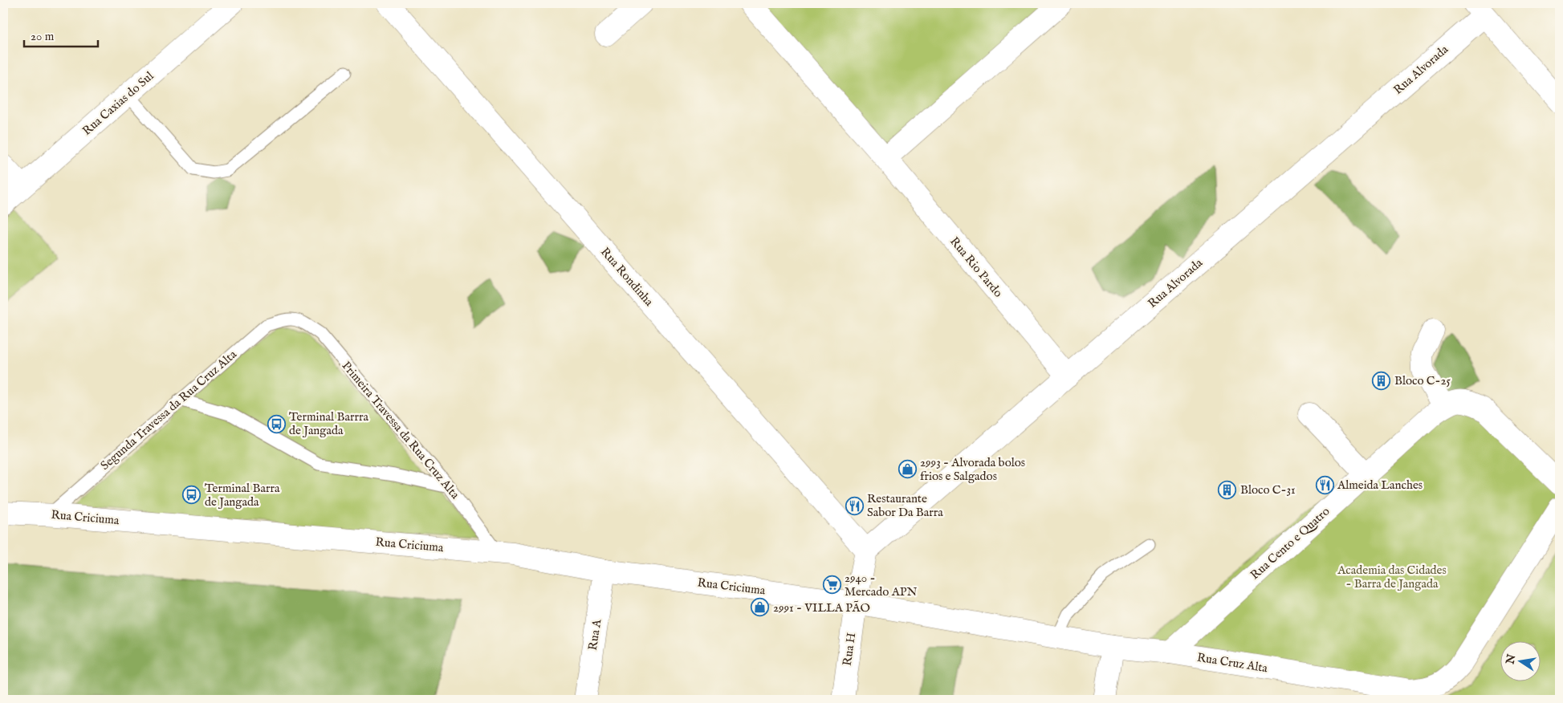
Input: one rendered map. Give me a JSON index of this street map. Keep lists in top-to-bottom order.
{
  "streets": {
    "street": [
      "Rua Alvorada",
      "Rua Caxias do Sul",
      "Rua Rio Pardo",
      "Rua Rondinha",
      "Rua Criciuma",
      "Rua Cento e Quatro",
      "Rua A",
      "Rua H",
      "Rua Cruz Alta"
    ],
    "lane": ["Segunda Travessa da Rua Cruz Alta", "Primeira Travessa da Rua Cruz Alta"]
  },
  "crossings": [
    ["Rua Alvorada", "Rua Rio Pardo"],
    ["Rua Alvorada", "Rua Rondinha"],
    ["Rua Alvorada", "Rua H"],
    ["Rua Rondinha", "Rua H"],
    ["Segunda Travessa da Rua Cruz Alta", "Primeira Travessa da Rua Cruz Alta"],
    ["Segunda Travessa da Rua Cruz Alta", "Rua Criciuma"],
    ["Primeira Travessa da Rua Cruz Alta", "Rua Criciuma"],
    ["Rua Criciuma", "Rua A"],
    ["Rua Criciuma", "Rua Cruz Alta"],
    ["Rua Cento e Quatro", "Rua Cruz Alta"],
    ["Rua H", "Rua Cruz Alta"]
  ],
  "parks": ["Academia das Cidades - Barra de Jangada"],
  "places": {
    "building": ["Bloco C-25", "Bloco C-31"],
    "bus stop": ["Terminal Barrra de Jangada", "Terminal Barra de Jangada"],
    "shop": ["2993 - Alvorada bolos frios e Salgados", "2991 - VILLA PÃO"],
    "restaurant": ["Almeida Lanches", "Restaurante Sabor Da Barra"],
    "supermarket": ["2940 - Mercado APN"]
  },
  "scale_bar": "20 m",
  "north": "left"
}
